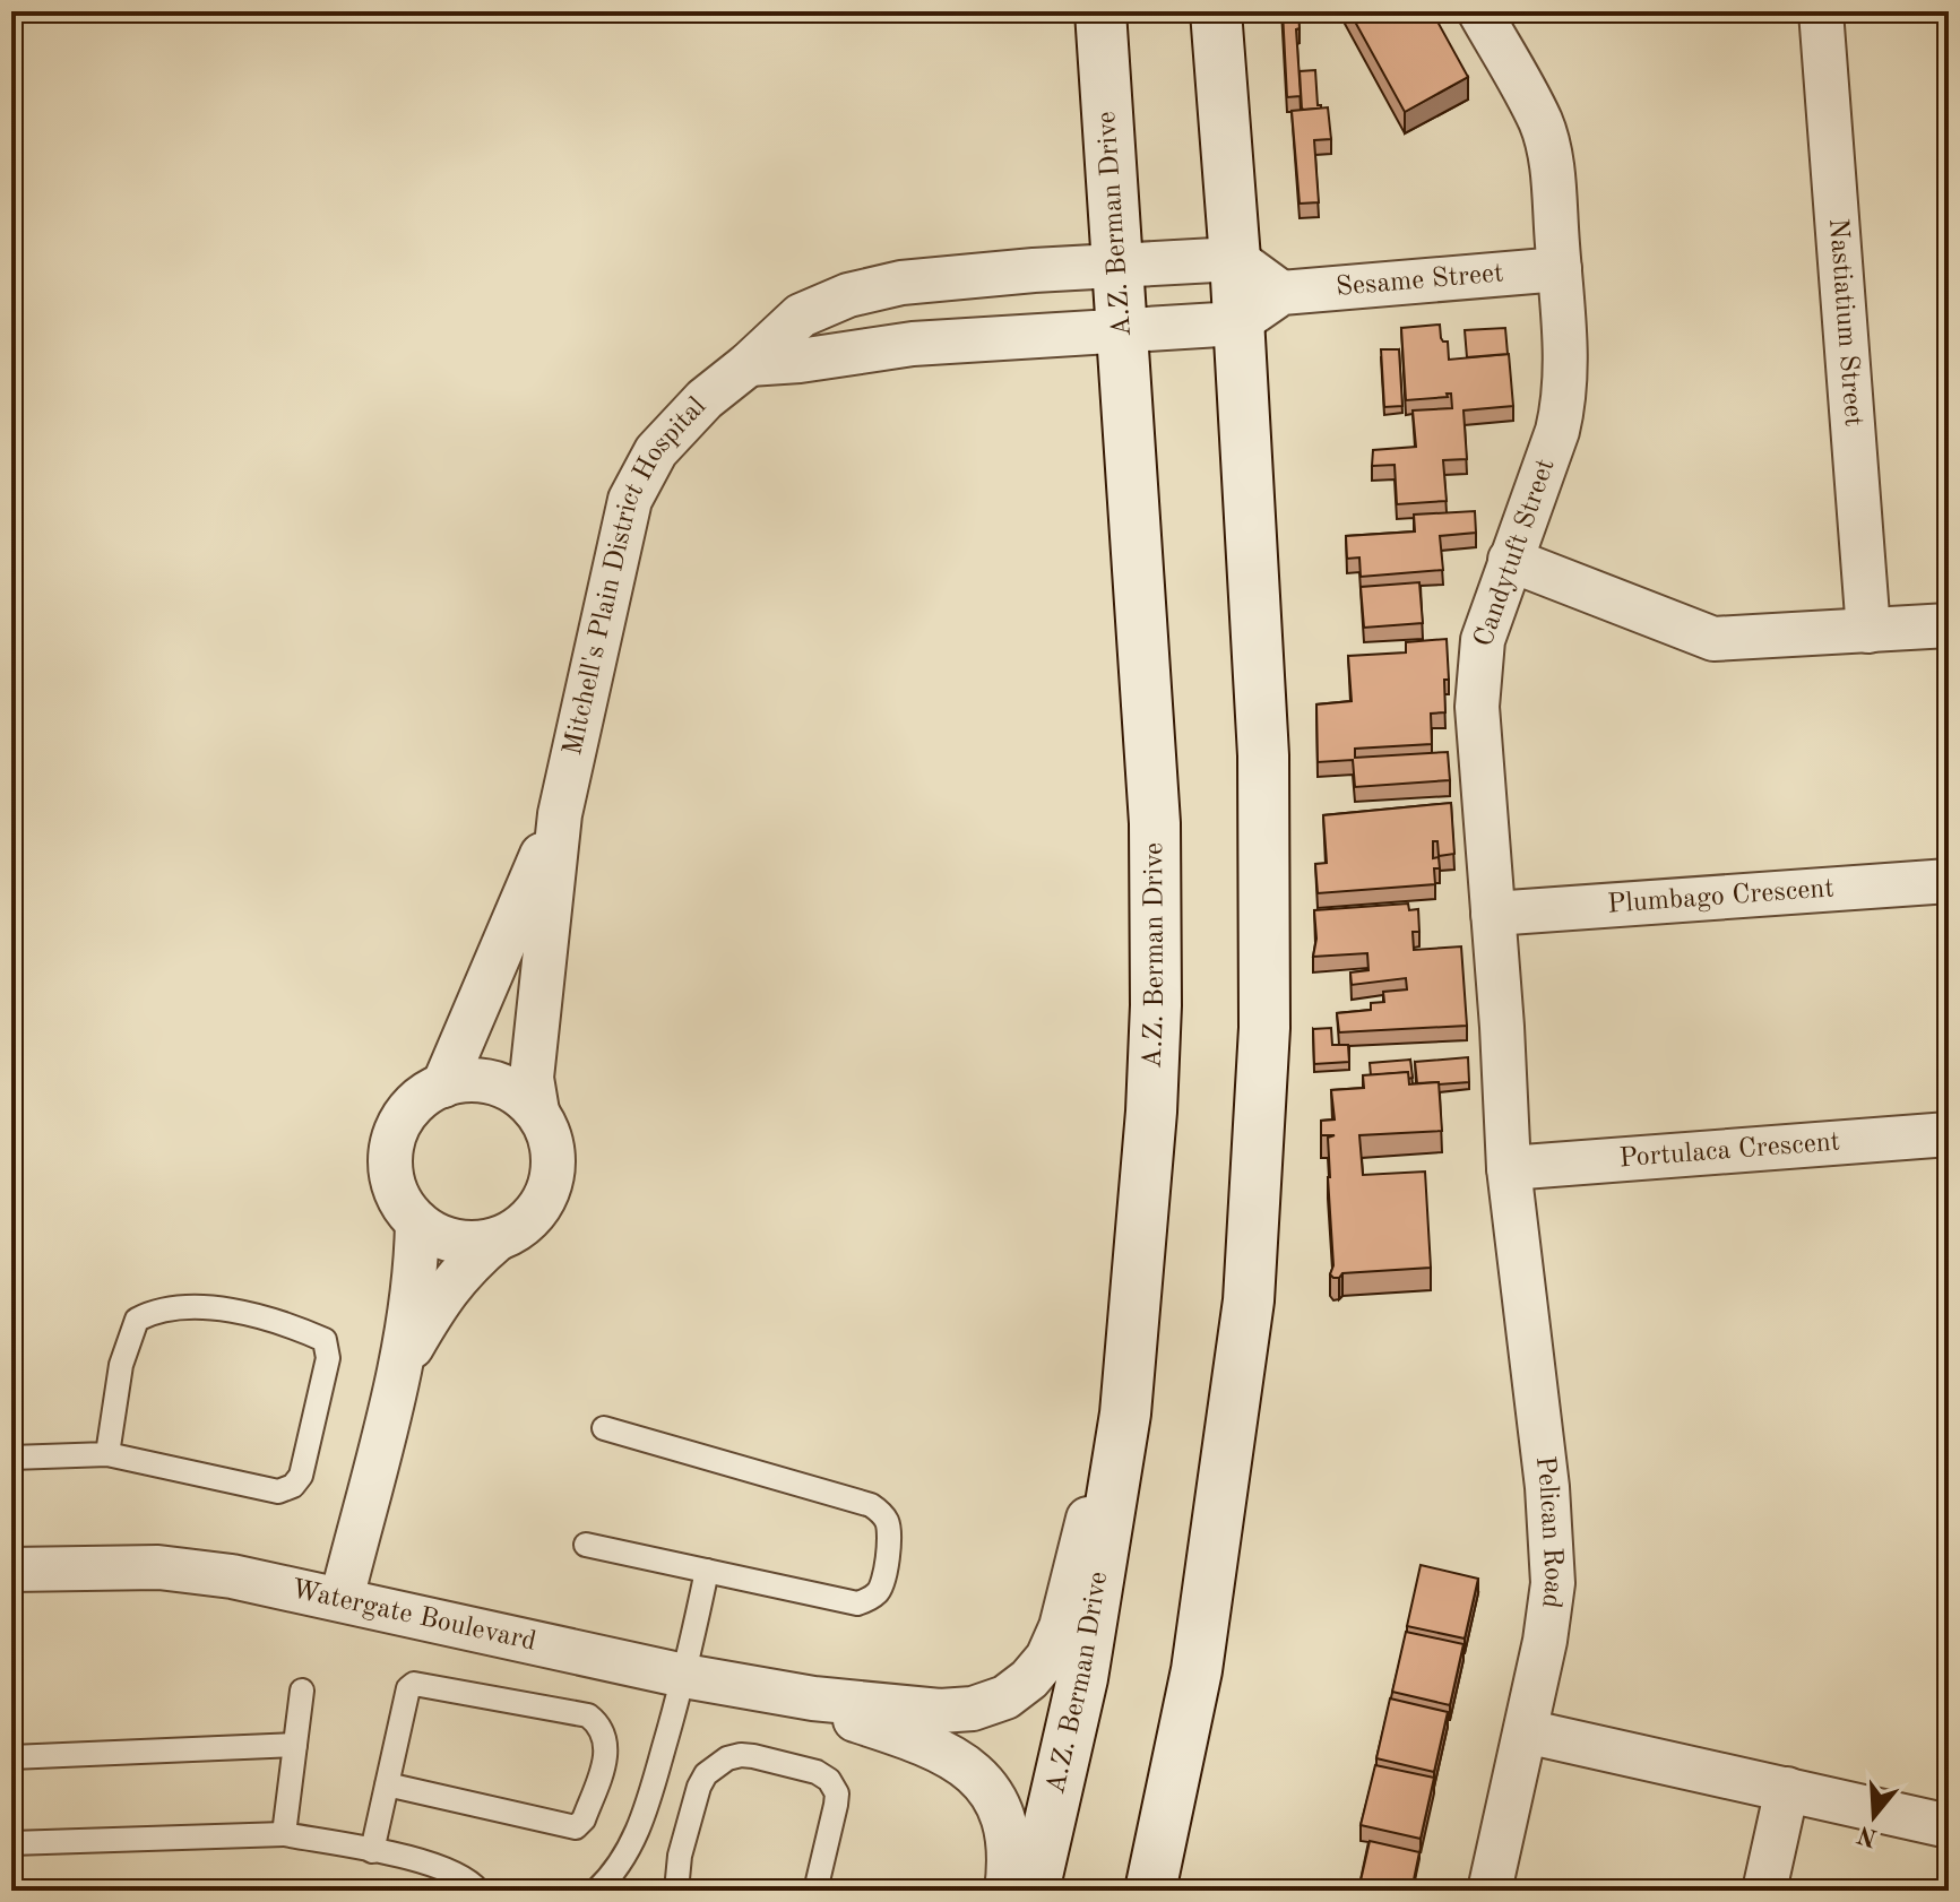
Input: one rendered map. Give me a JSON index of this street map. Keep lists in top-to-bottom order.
{
  "streets": {
    "main road": ["A.Z. Berman Drive"],
    "street": [
      "Sesame Street",
      "Nastiatium Street",
      "Candytuft Street",
      "Mitchell's Plain District Hospital",
      "Plumbago Crescent",
      "Portulaca Crescent",
      "Pelican Road",
      "Watergate Boulevard"
    ]
  },
  "crossings": [
    ["A.Z. Berman Drive", "Mitchell's Plain District Hospital"],
    ["A.Z. Berman Drive", "Watergate Boulevard"],
    ["Sesame Street", "Candytuft Street"],
    ["Candytuft Street", "Plumbago Crescent"],
    ["Candytuft Street", "Portulaca Crescent"],
    ["Candytuft Street", "Pelican Road"],
    ["Portulaca Crescent", "Pelican Road"]
  ],
  "north": "bottom"
}
